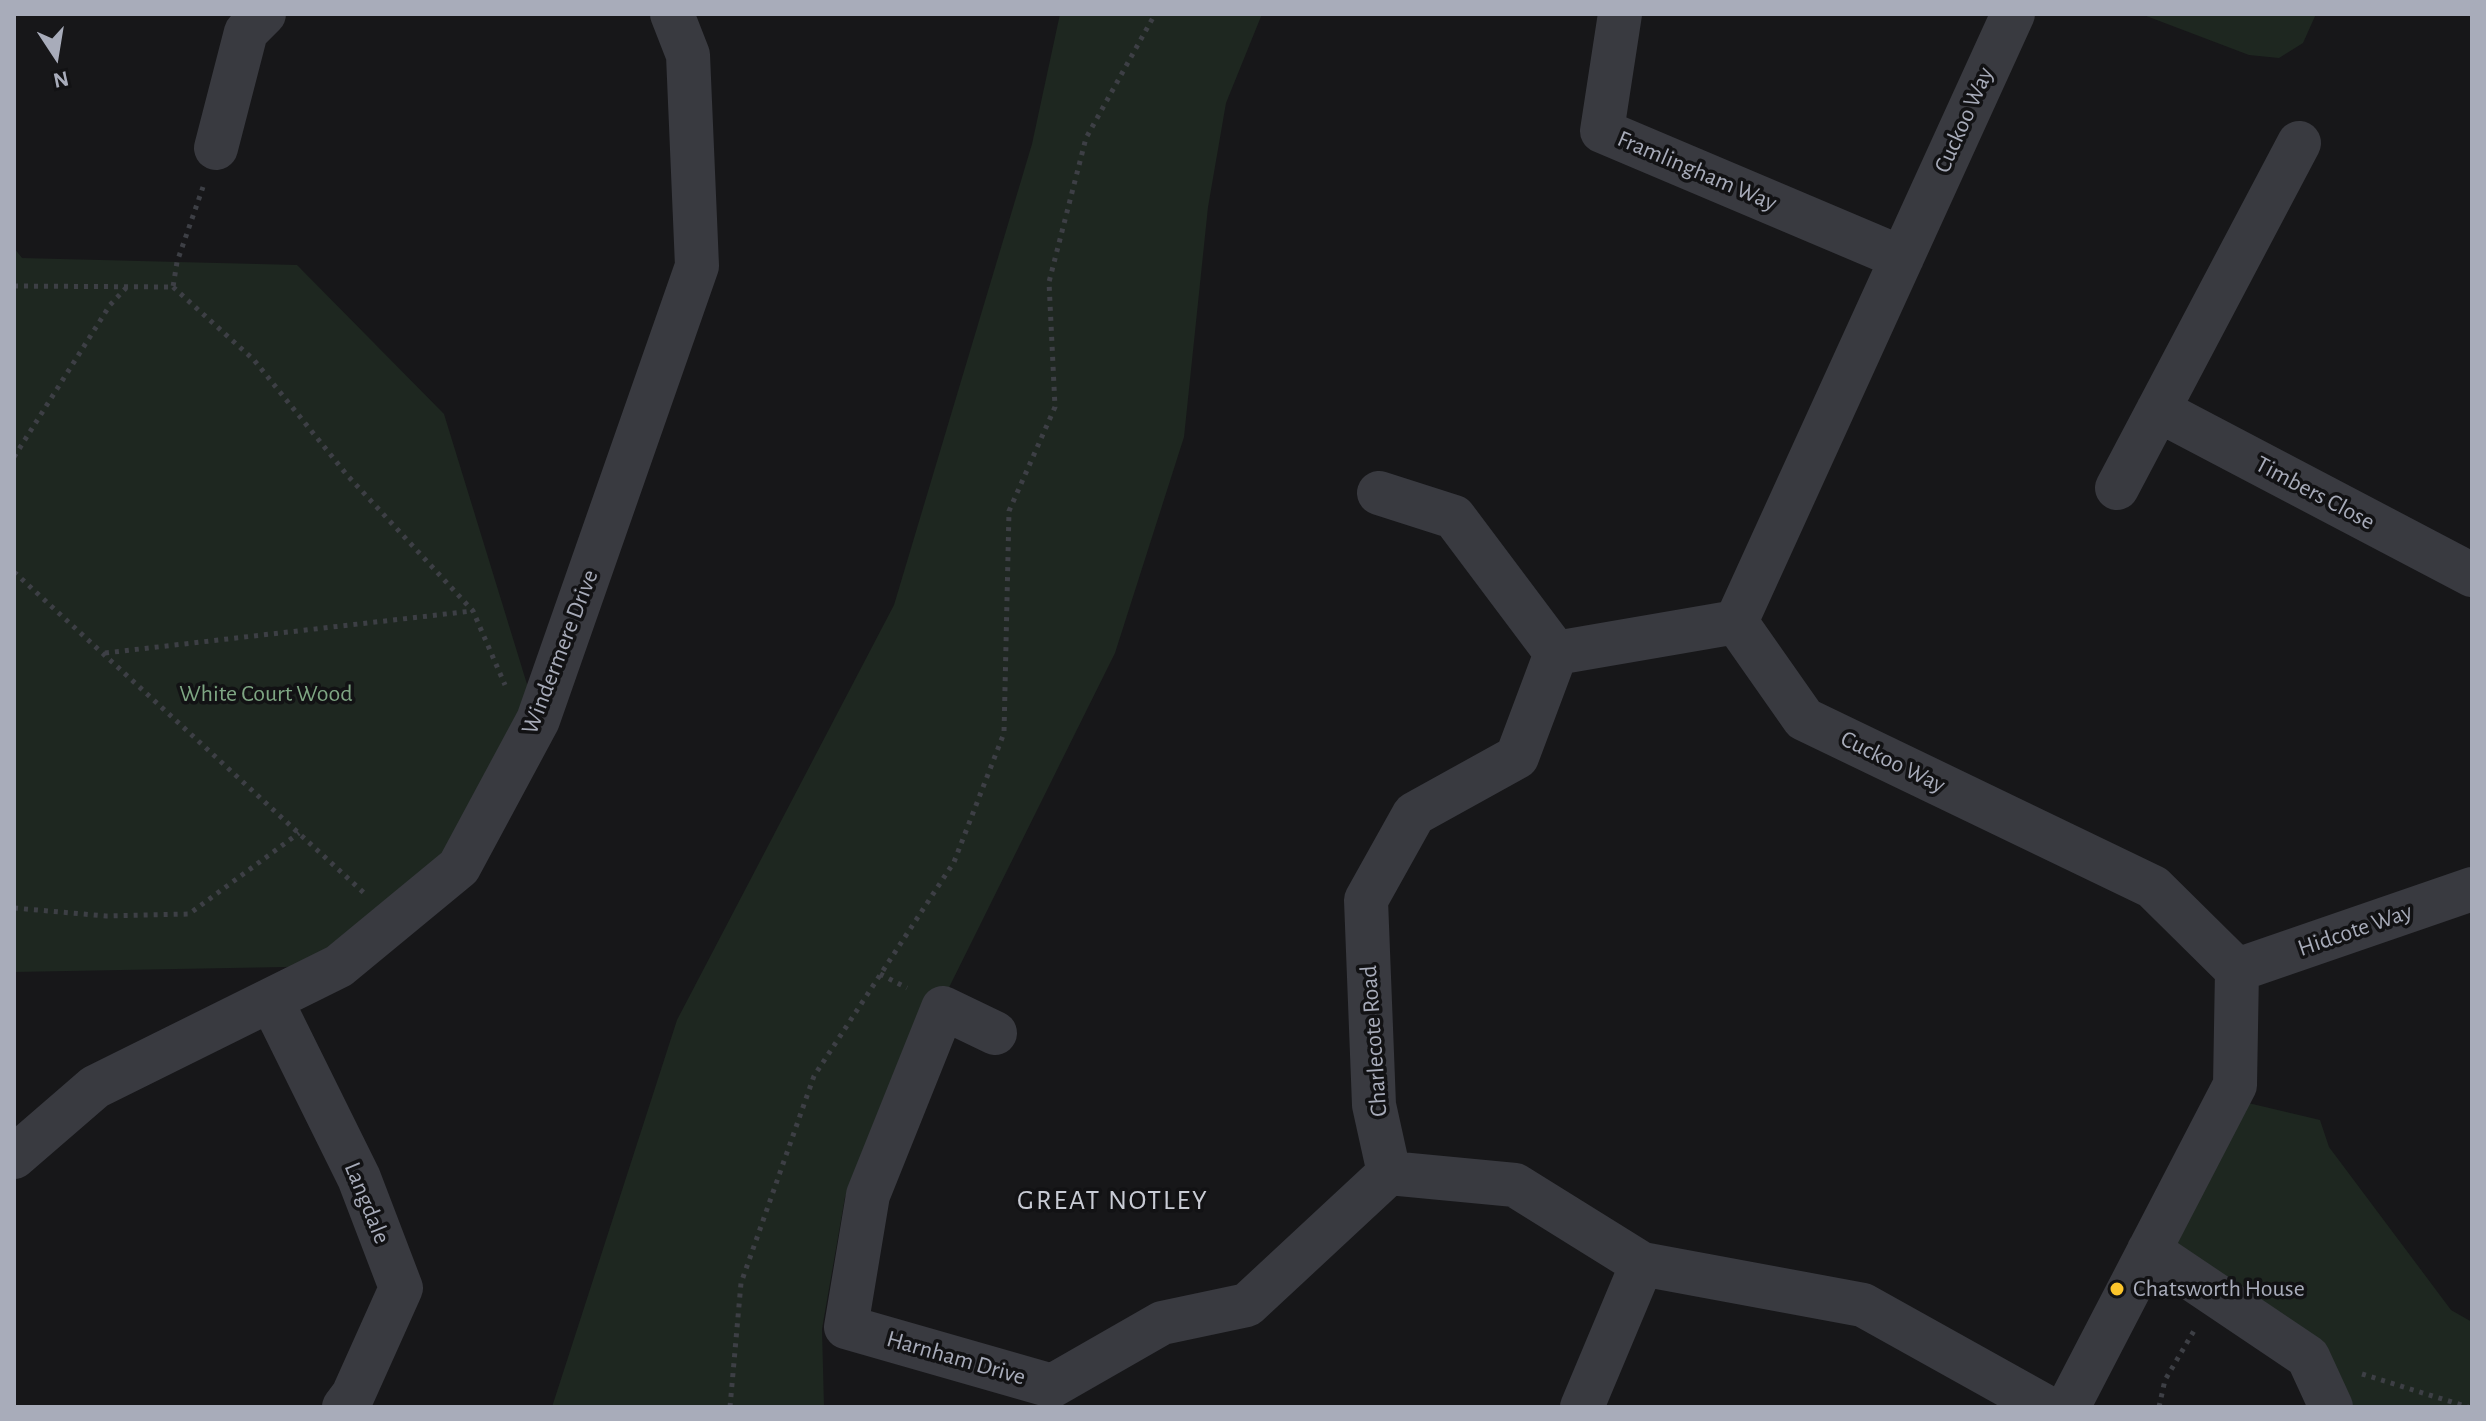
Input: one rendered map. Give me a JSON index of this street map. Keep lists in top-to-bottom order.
{
  "streets": {
    "street": [
      "Cuckoo Way",
      "Framlingham Way",
      "Timbers Close",
      "Windermere Drive",
      "Hidcote Way",
      "Charlecote Road",
      "Langdale",
      "Harnham Drive"
    ]
  },
  "crossings": [
    ["Cuckoo Way", "Framlingham Way"],
    ["Cuckoo Way", "Hidcote Way"],
    ["Windermere Drive", "Langdale"],
    ["Charlecote Road", "Harnham Drive"]
  ],
  "districts": ["GREAT NOTLEY"],
  "parks": ["White Court Wood"],
  "places": ["Chatsworth House"],
  "north": "bottom"
}
